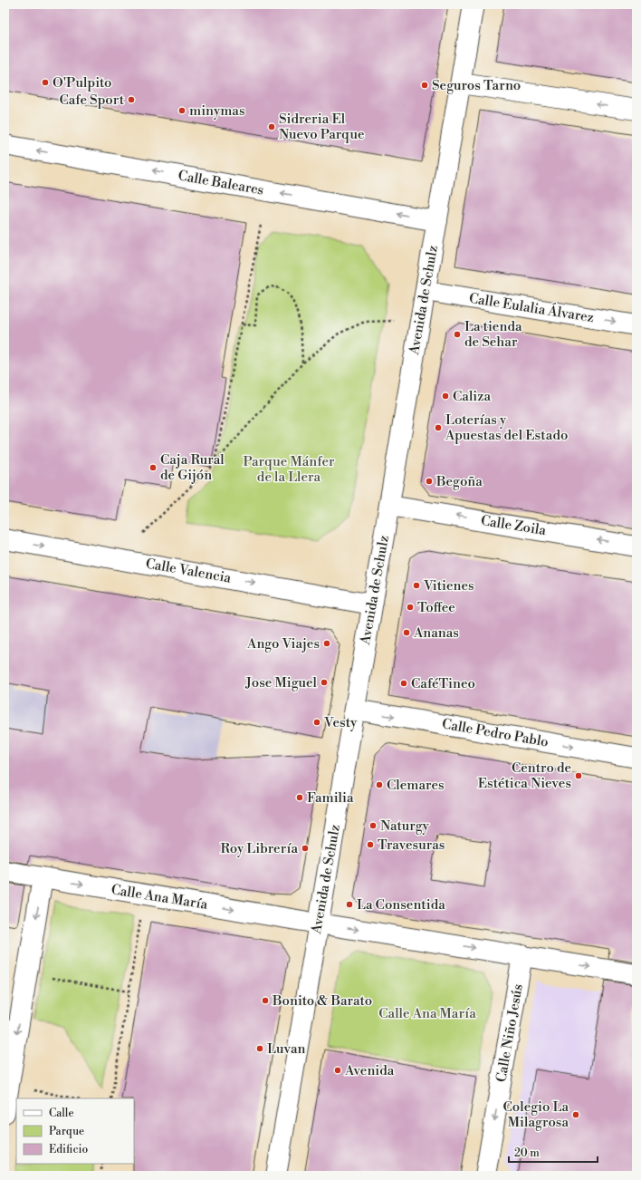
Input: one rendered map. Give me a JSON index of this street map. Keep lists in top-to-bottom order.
{
  "streets": {
    "street": [
      "Calle Baleares",
      "Avenida de Schulz",
      "Calle Eulalia Álvarez",
      "Calle Zoila",
      "Calle Valencia",
      "Calle Pedro Pablo",
      "Calle Ana María",
      "Calle Niño Jesús"
    ]
  },
  "crossings": [
    ["Calle Baleares", "Avenida de Schulz"],
    ["Avenida de Schulz", "Calle Eulalia Álvarez"],
    ["Avenida de Schulz", "Calle Zoila"],
    ["Avenida de Schulz", "Calle Valencia"],
    ["Avenida de Schulz", "Calle Pedro Pablo"],
    ["Avenida de Schulz", "Calle Ana María"],
    ["Calle Ana María", "Calle Niño Jesús"]
  ],
  "one_way": [
    "Calle Baleares",
    "Calle Eulalia Álvarez",
    "Calle Zoila",
    "Calle Valencia",
    "Calle Pedro Pablo",
    "Calle Ana María",
    "Calle Niño Jesús"
  ],
  "parks": ["Parque Mánfer de la Llera", "Calle Ana María"],
  "places": [
    "O'Pulpito",
    "Seguros Tarno",
    "Cafe Sport",
    "minymas",
    "Sidreria El Nuevo Parque",
    "La tienda de Sehar",
    "Caliza",
    "Loterías y Apuestas del Estado",
    "Caja Rural de Gijón",
    "Begoña",
    "Vitienes",
    "Toffee",
    "Ananas",
    "Ango Viajes",
    "Jose Miguel",
    "CaféTineo",
    "Vesty",
    "Centro de Estética Nieves",
    "Clemares",
    "Familia",
    "Naturgy",
    "Travesuras",
    "Roy Librería",
    "La Consentida",
    "Bonito & Barato",
    "Luvan",
    "Avenida",
    "Colegio La Milagrosa"
  ],
  "legend": ["Calle", "Parque", "Edificio"],
  "scale_bar": "20 m"
}
